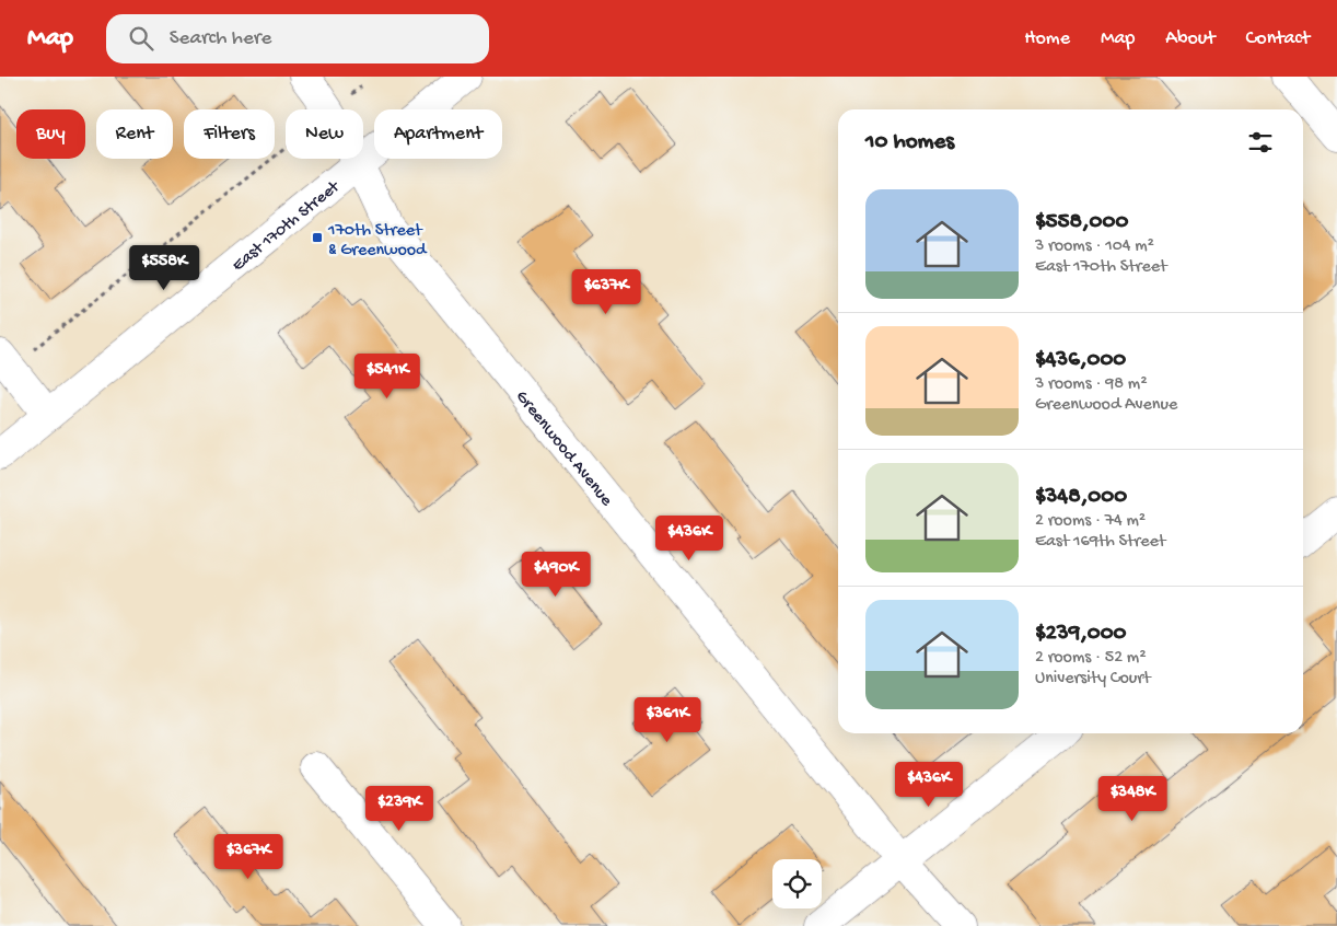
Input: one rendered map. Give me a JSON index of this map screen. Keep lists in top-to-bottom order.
{
  "streets": {
    "street": ["East 170th Street", "Greenwood Avenue"]
  },
  "crossings": [
    ["East 170th Street", "Greenwood Avenue"]
  ],
  "places": {
    "transit": ["170th Street & Greenwood"]
  },
  "page": {
    "header": "Map",
    "search": "Search here",
    "nav": [
      "Home",
      "Map",
      "About",
      "Contact"
    ],
    "chip": [
      "Buy",
      "Rent",
      "Filters",
      "New",
      "Apartment"
    ],
    "heading": "10 homes",
    "list": [
      {
        "name": "$558,000",
        "note": "3 rooms · 104 m² · East 170th Street"
      },
      {
        "name": "$436,000",
        "note": "3 rooms · 98 m² · Greenwood Avenue"
      },
      {
        "name": "$348,000",
        "note": "2 rooms · 74 m² · East 169th Street"
      },
      {
        "name": "$239,000",
        "note": "2 rooms · 52 m² · University Court"
      }
    ],
    "price": [
      "$558K",
      "$637K",
      "$541K",
      "$436K",
      "$490K",
      "$361K",
      "$436K",
      "$348K",
      "$239K",
      "$367K"
    ]
  }
}
